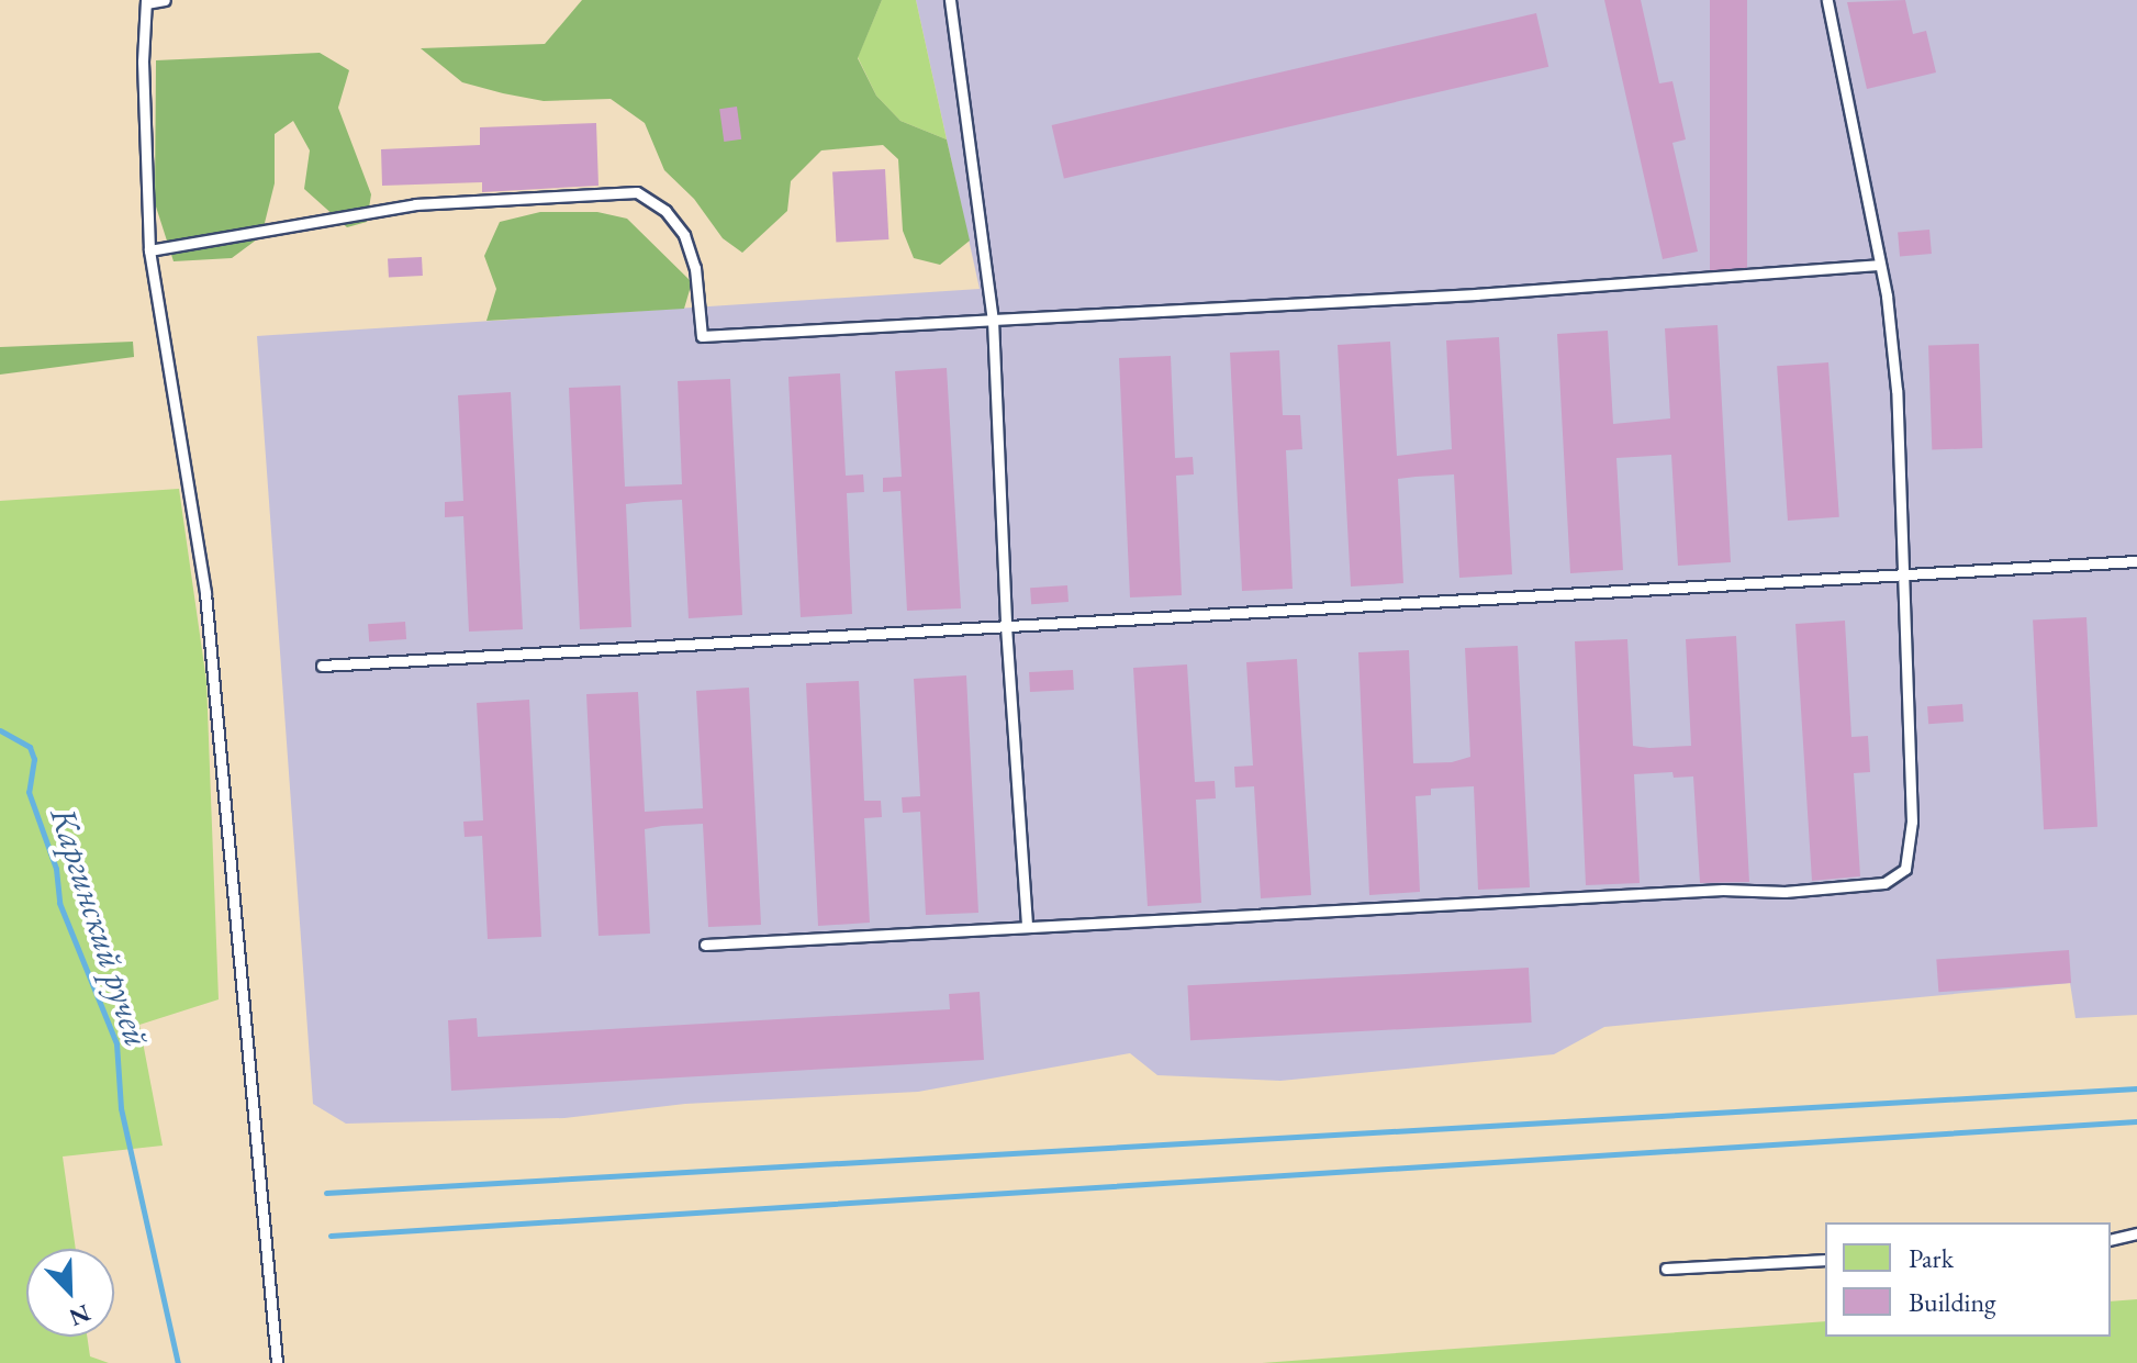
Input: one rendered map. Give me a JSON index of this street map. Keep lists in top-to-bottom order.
{
  "water": ["Каргинский ручей"],
  "legend": ["Park", "Building"],
  "north": "bottom right"
}
